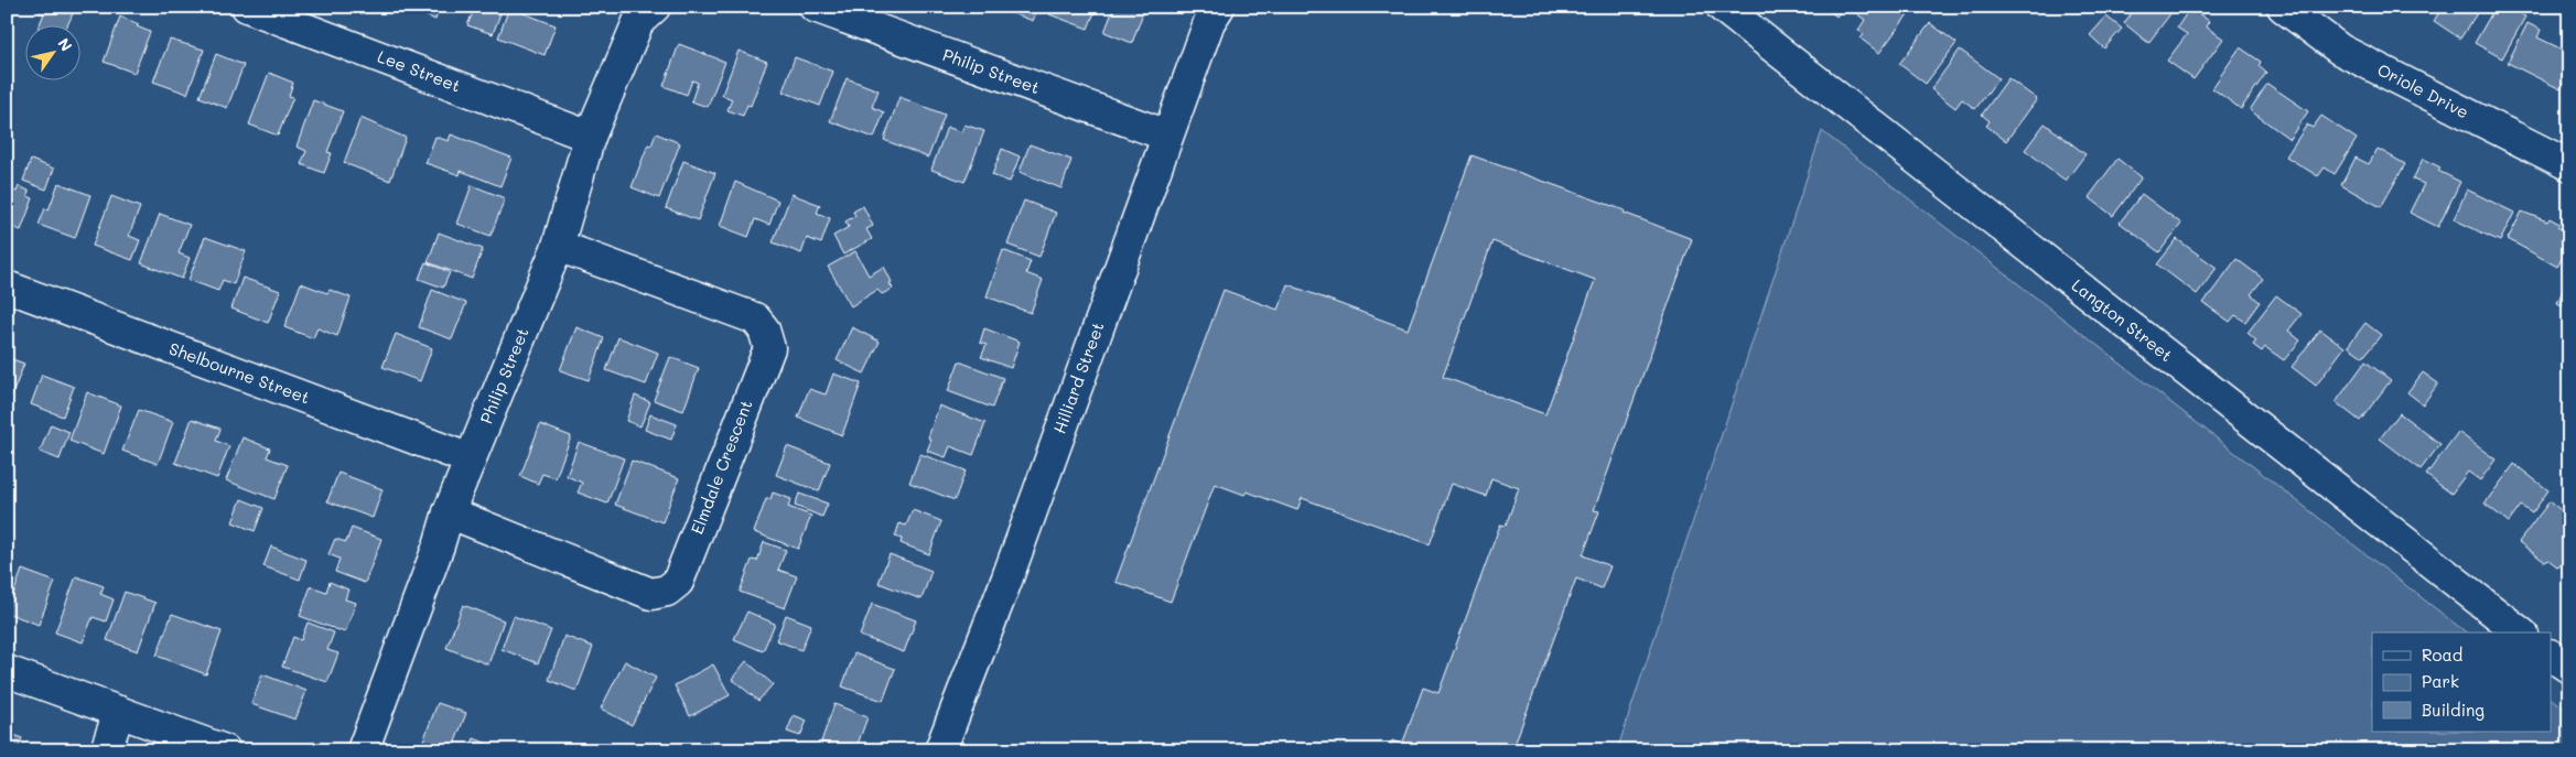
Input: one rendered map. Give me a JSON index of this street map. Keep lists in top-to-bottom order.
{
  "streets": {
    "street": [
      "Lee Street",
      "Philip Street",
      "Oriole Drive",
      "Langton Street",
      "Shelbourne Street",
      "Hilliard Street",
      "Elmdale Crescent"
    ]
  },
  "crossings": [
    ["Lee Street", "Philip Street"],
    ["Philip Street", "Shelbourne Street"],
    ["Philip Street", "Hilliard Street"],
    ["Philip Street", "Elmdale Crescent"]
  ],
  "legend": ["Road", "Park", "Building"],
  "north": "top right"
}
